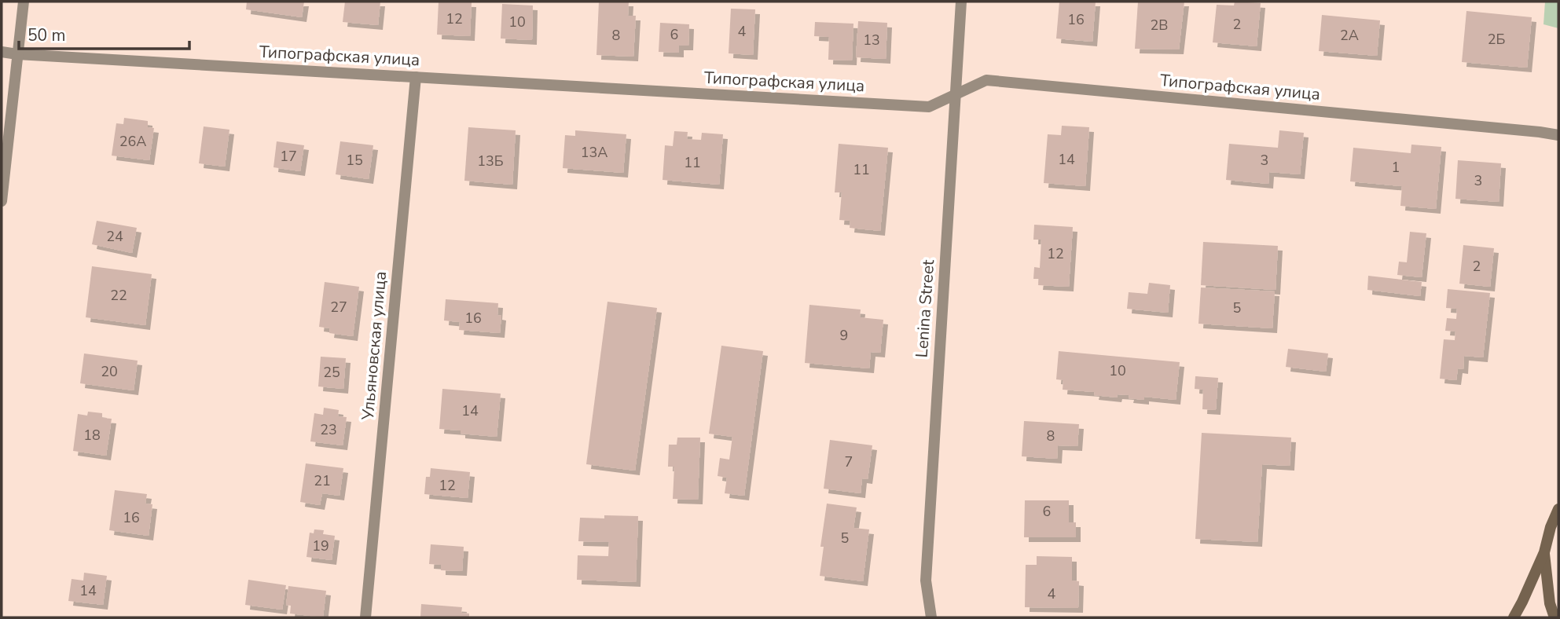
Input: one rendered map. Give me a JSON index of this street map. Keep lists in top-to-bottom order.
{
  "streets": {
    "street": ["Типографская улица", "Lenina Street", "Ульяновская улица"]
  },
  "crossings": [
    ["Типографская улица", "Lenina Street"],
    ["Типографская улица", "Ульяновская улица"]
  ],
  "house_numbers": [
    "12",
    "16",
    "10",
    "2",
    "2В",
    "4",
    "6",
    "8",
    "2А",
    "2Б",
    "13",
    "26А",
    "13А",
    "17",
    "14",
    "15",
    "3",
    "13Б",
    "11",
    "1",
    "11",
    "3",
    "24",
    "12",
    "2",
    "22",
    "27",
    "5",
    "16",
    "9",
    "10",
    "20",
    "25",
    "14",
    "23",
    "18",
    "8",
    "7",
    "21",
    "12",
    "6",
    "16",
    "5",
    "19",
    "14",
    "4"
  ],
  "scale_bar": "50 m"
}
